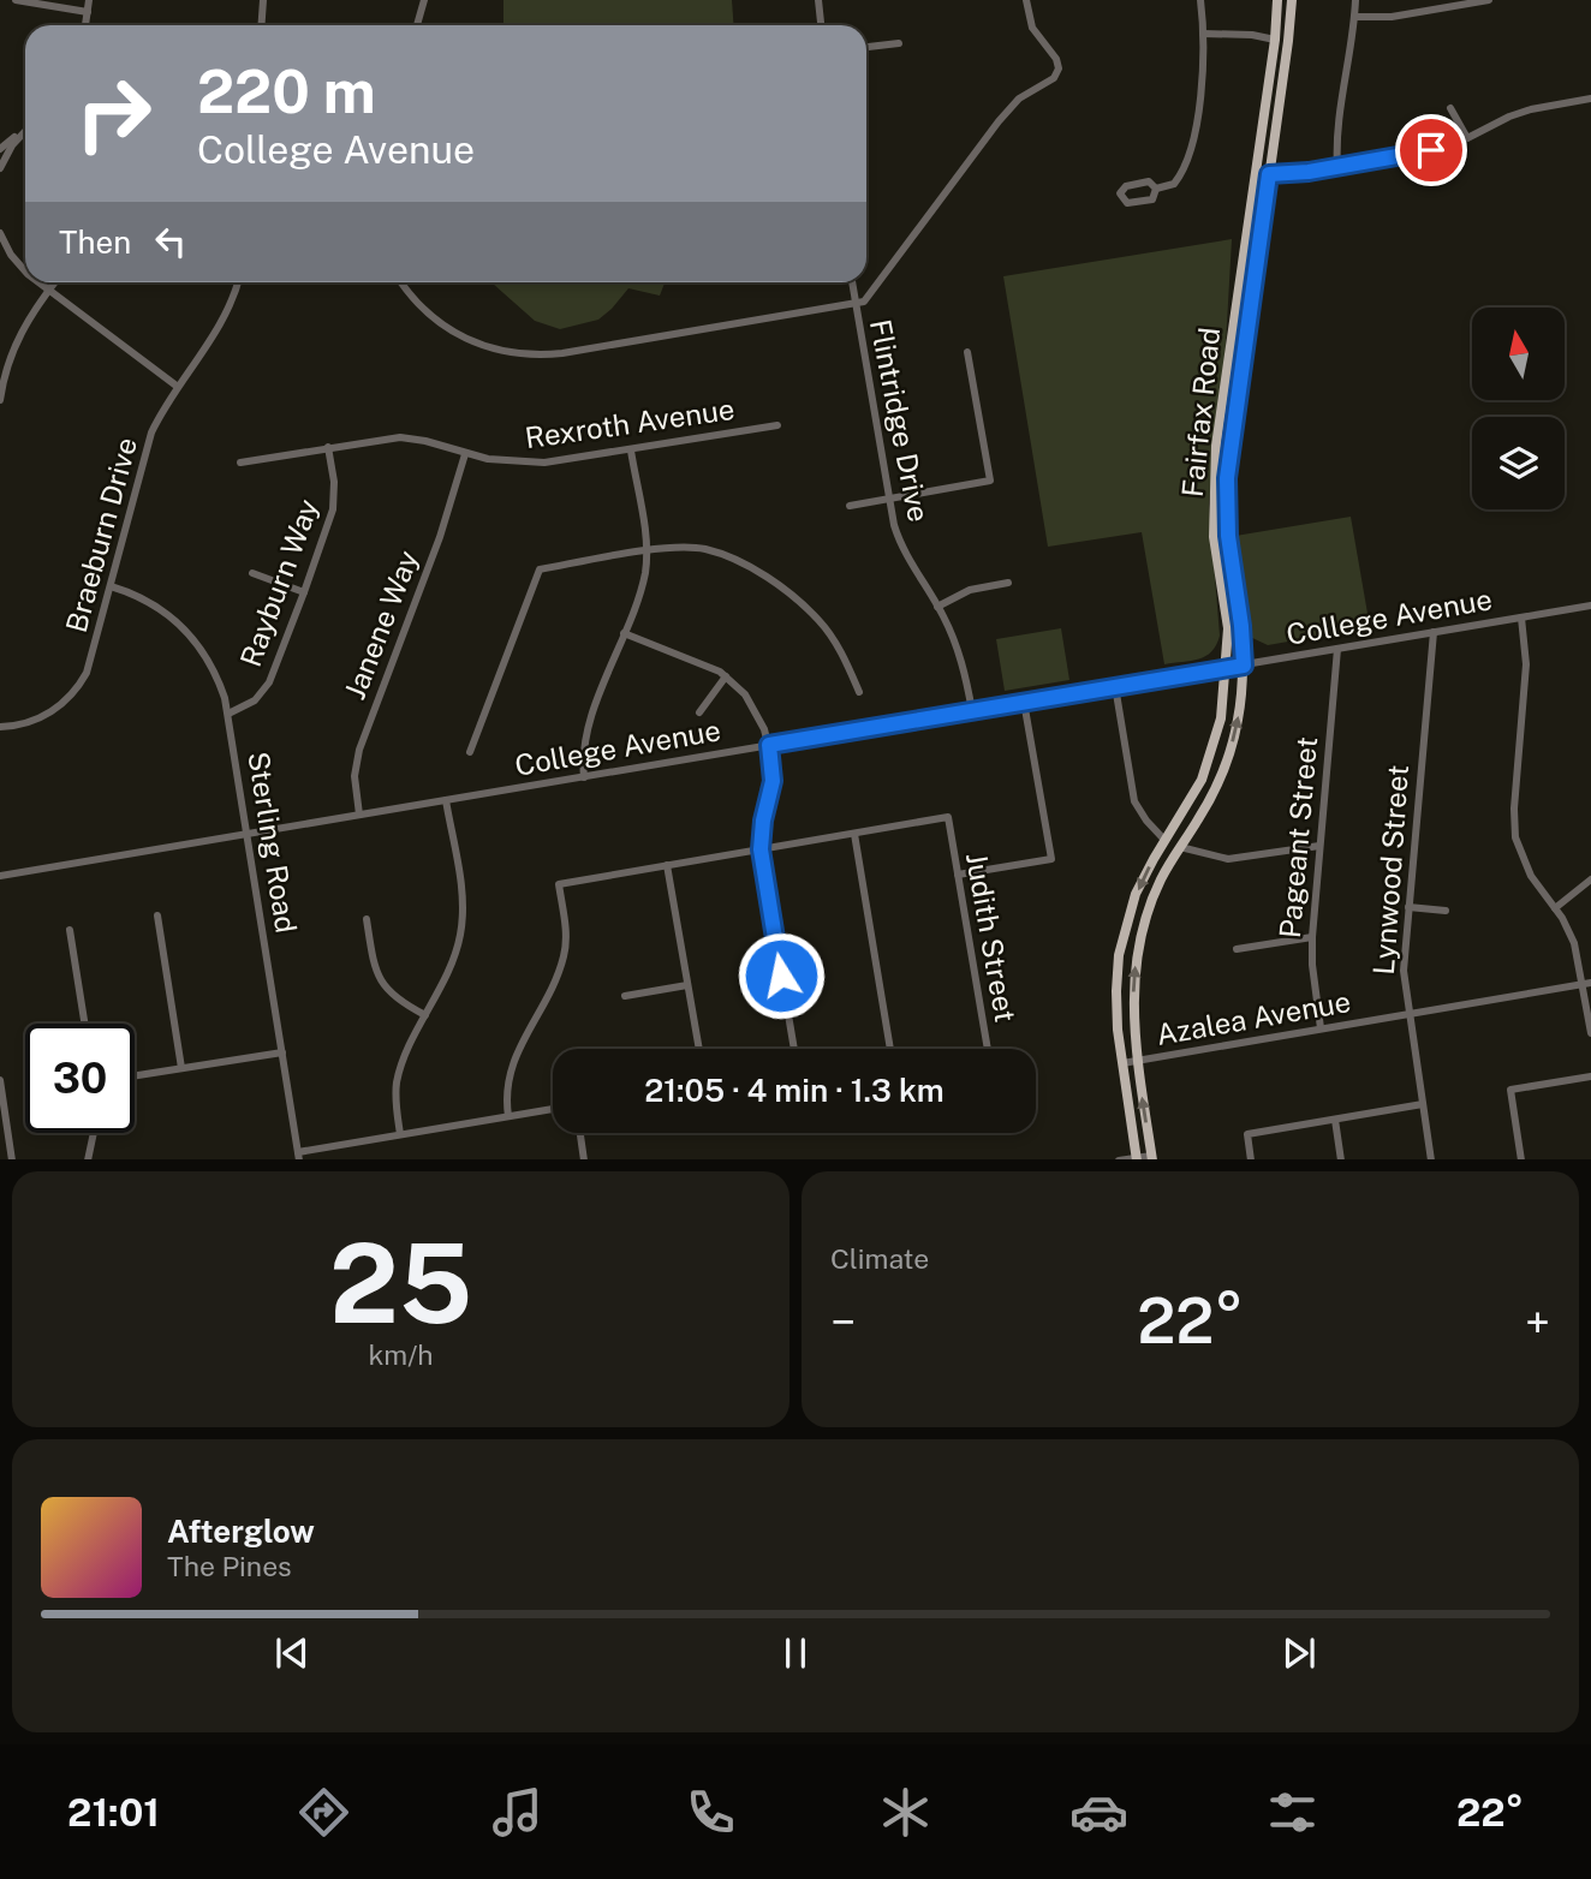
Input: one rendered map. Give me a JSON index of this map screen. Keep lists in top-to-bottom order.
{
  "streets": {
    "main road": ["Fairfax Road"],
    "street": [
      "Flintridge Drive",
      "Rexroth Avenue",
      "Braeburn Drive",
      "Rayburn Way",
      "College Avenue",
      "Janene Way",
      "Pageant Street",
      "Sterling Road",
      "Lynwood Street",
      "Judith Street",
      "Azalea Avenue"
    ]
  },
  "crossings": [
    ["Fairfax Road", "College Avenue"],
    ["Fairfax Road", "Azalea Avenue"],
    ["Flintridge Drive", "College Avenue"],
    ["Rexroth Avenue", "Rayburn Way"],
    ["Rexroth Avenue", "Janene Way"],
    ["Braeburn Drive", "Sterling Road"],
    ["Rayburn Way", "Sterling Road"],
    ["College Avenue", "Janene Way"],
    ["College Avenue", "Pageant Street"],
    ["College Avenue", "Sterling Road"],
    ["College Avenue", "Lynwood Street"],
    ["Pageant Street", "Azalea Avenue"],
    ["Lynwood Street", "Azalea Avenue"]
  ],
  "north": "top",
  "page": {
    "turn": ["220 m", "College Avenue"],
    "then": "Then",
    "limit": "30",
    "trip": "21:05 · 4 min · 1.3 km",
    "tile": [
      ["25", "km/h"],
      "Climate"
    ],
    "heat": ["−", "22°", "+"],
    "song": ["Afterglow", "The Pines"],
    "tabs": ["21:01", "22°"]
  }
}
